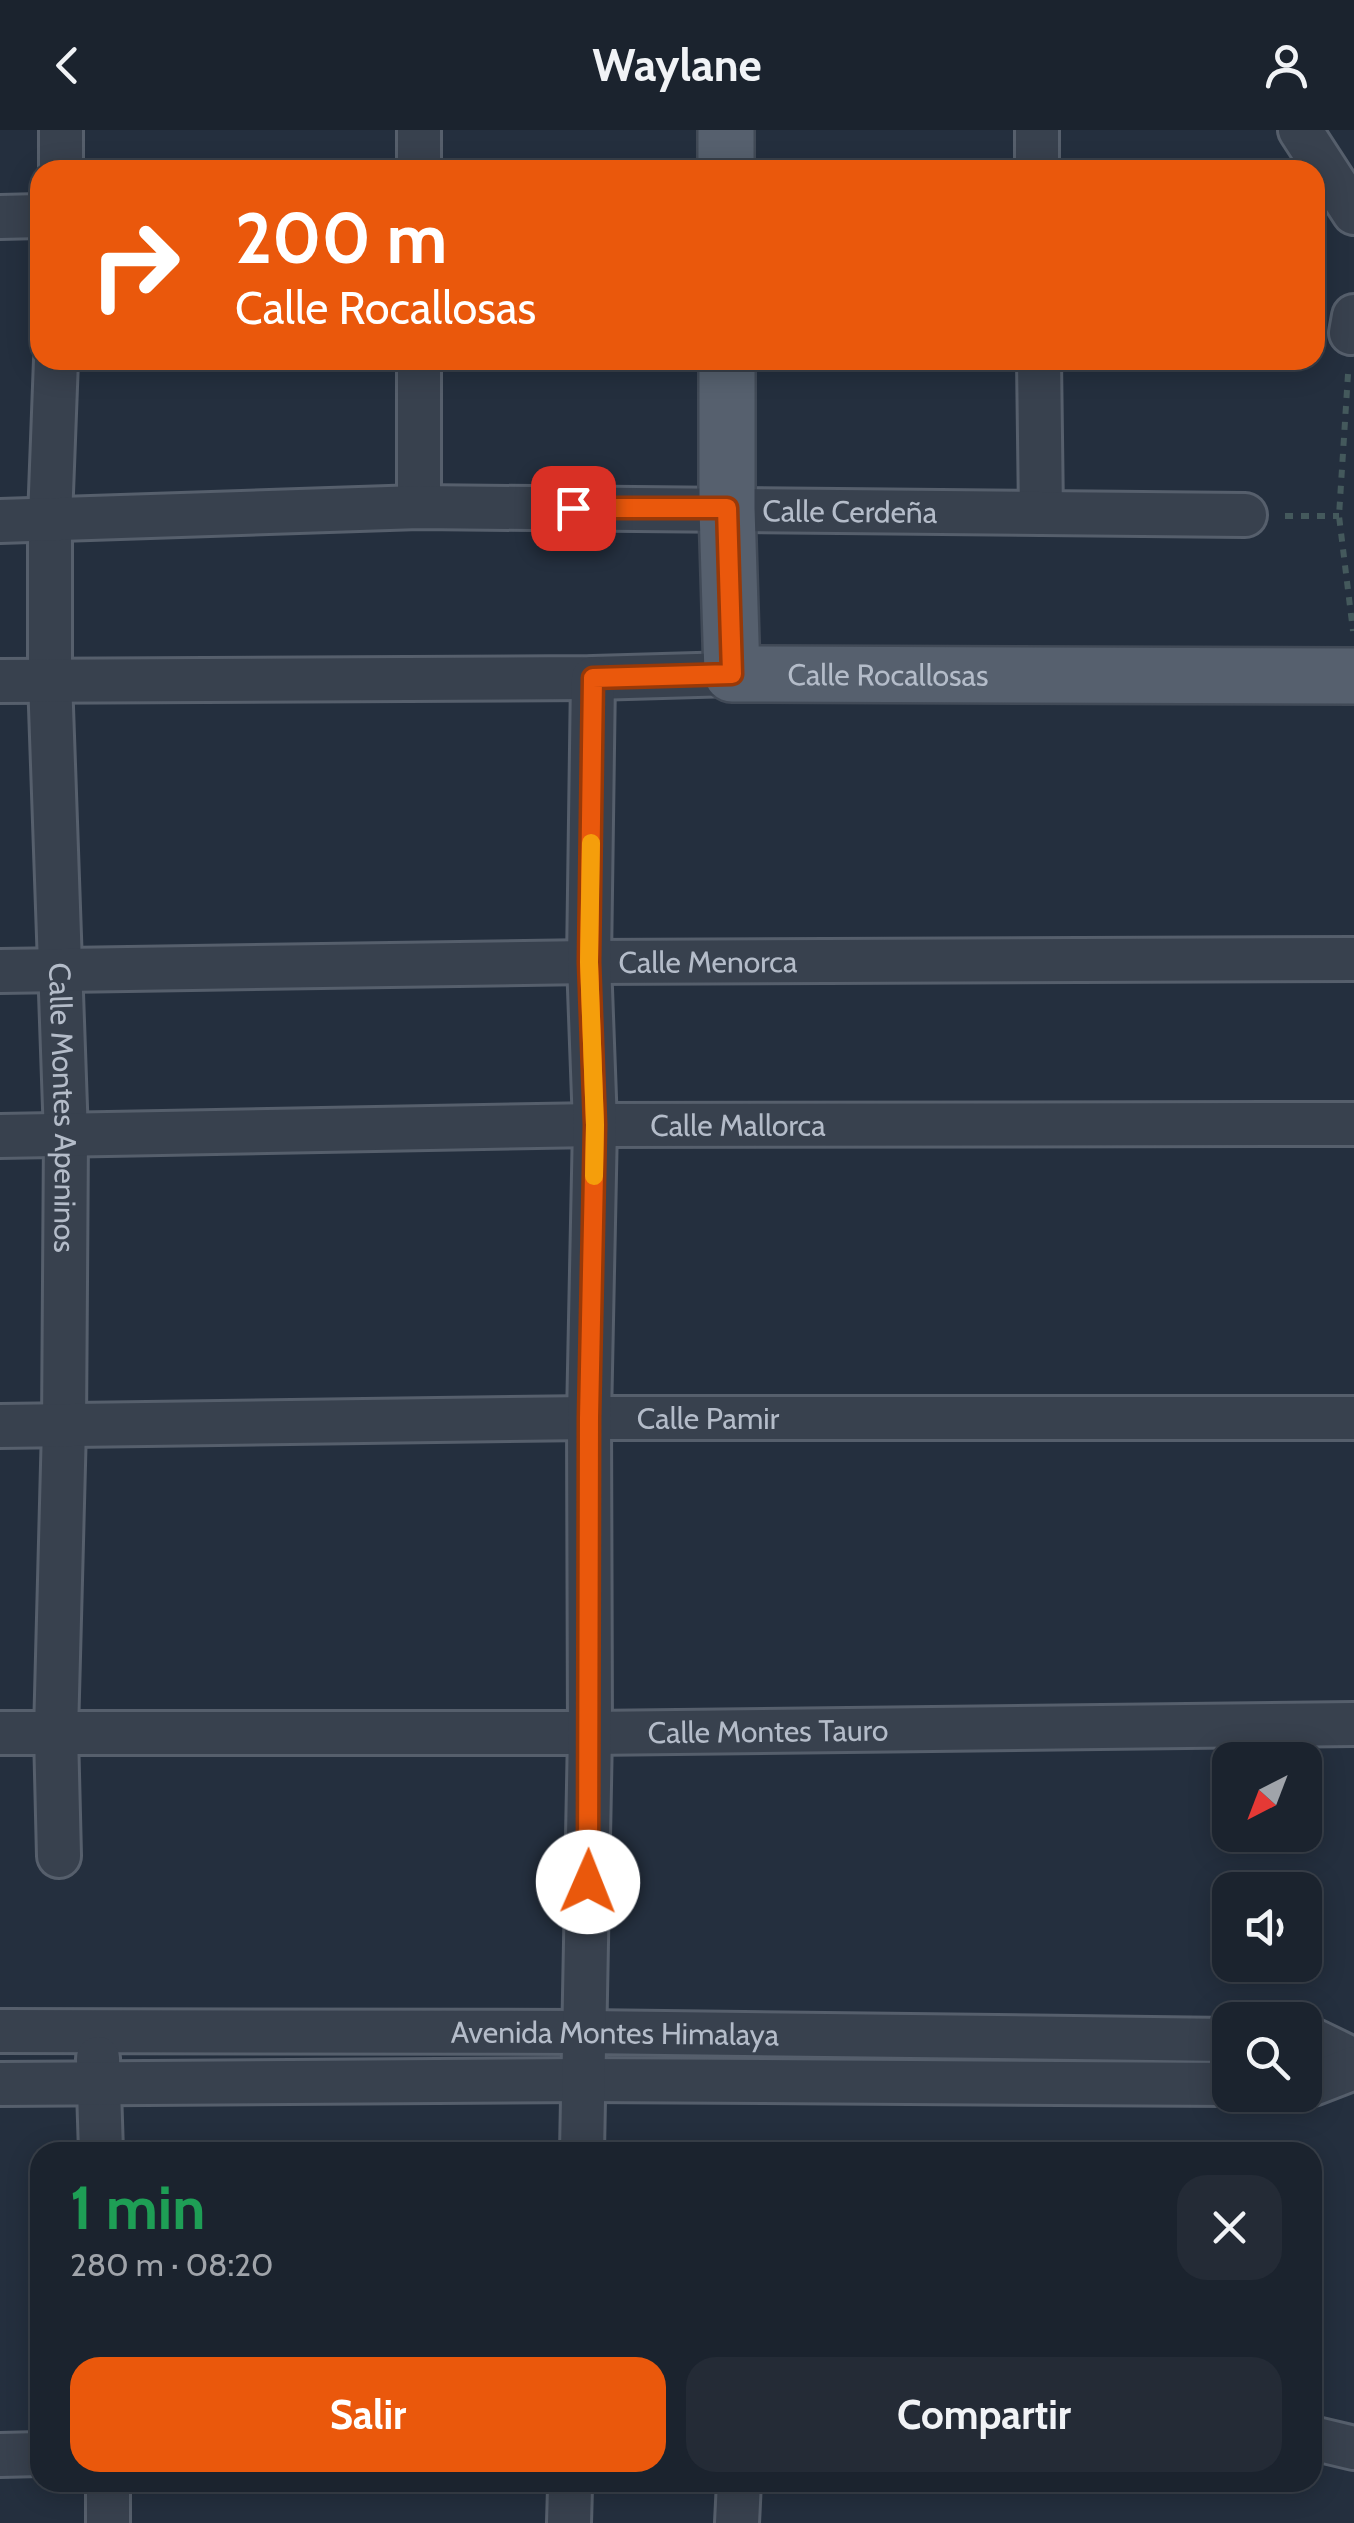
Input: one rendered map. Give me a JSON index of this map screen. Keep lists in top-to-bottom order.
{
  "streets": {
    "main road": ["Calle Rocallosas"],
    "street": [
      "Calle Cerdeña",
      "Calle Menorca",
      "Calle Montes Apeninos",
      "Calle Mallorca",
      "Calle Pamir",
      "Calle Montes Tauro",
      "Avenida Montes Himalaya"
    ]
  },
  "crossings": [
    ["Calle Cerdeña", "Calle Montes Apeninos"],
    ["Calle Rocallosas", "Calle Montes Apeninos"],
    ["Calle Menorca", "Calle Montes Apeninos"],
    ["Calle Montes Apeninos", "Calle Mallorca"],
    ["Calle Montes Apeninos", "Calle Pamir"],
    ["Calle Montes Apeninos", "Calle Montes Tauro"]
  ],
  "north": "bottom left",
  "page": {
    "header": "Waylane",
    "turn": ["200 m", "Calle Rocallosas"],
    "heading": ["1 min", "280 m · 08:20"],
    "buttons": ["Salir", "Compartir"]
  }
}
